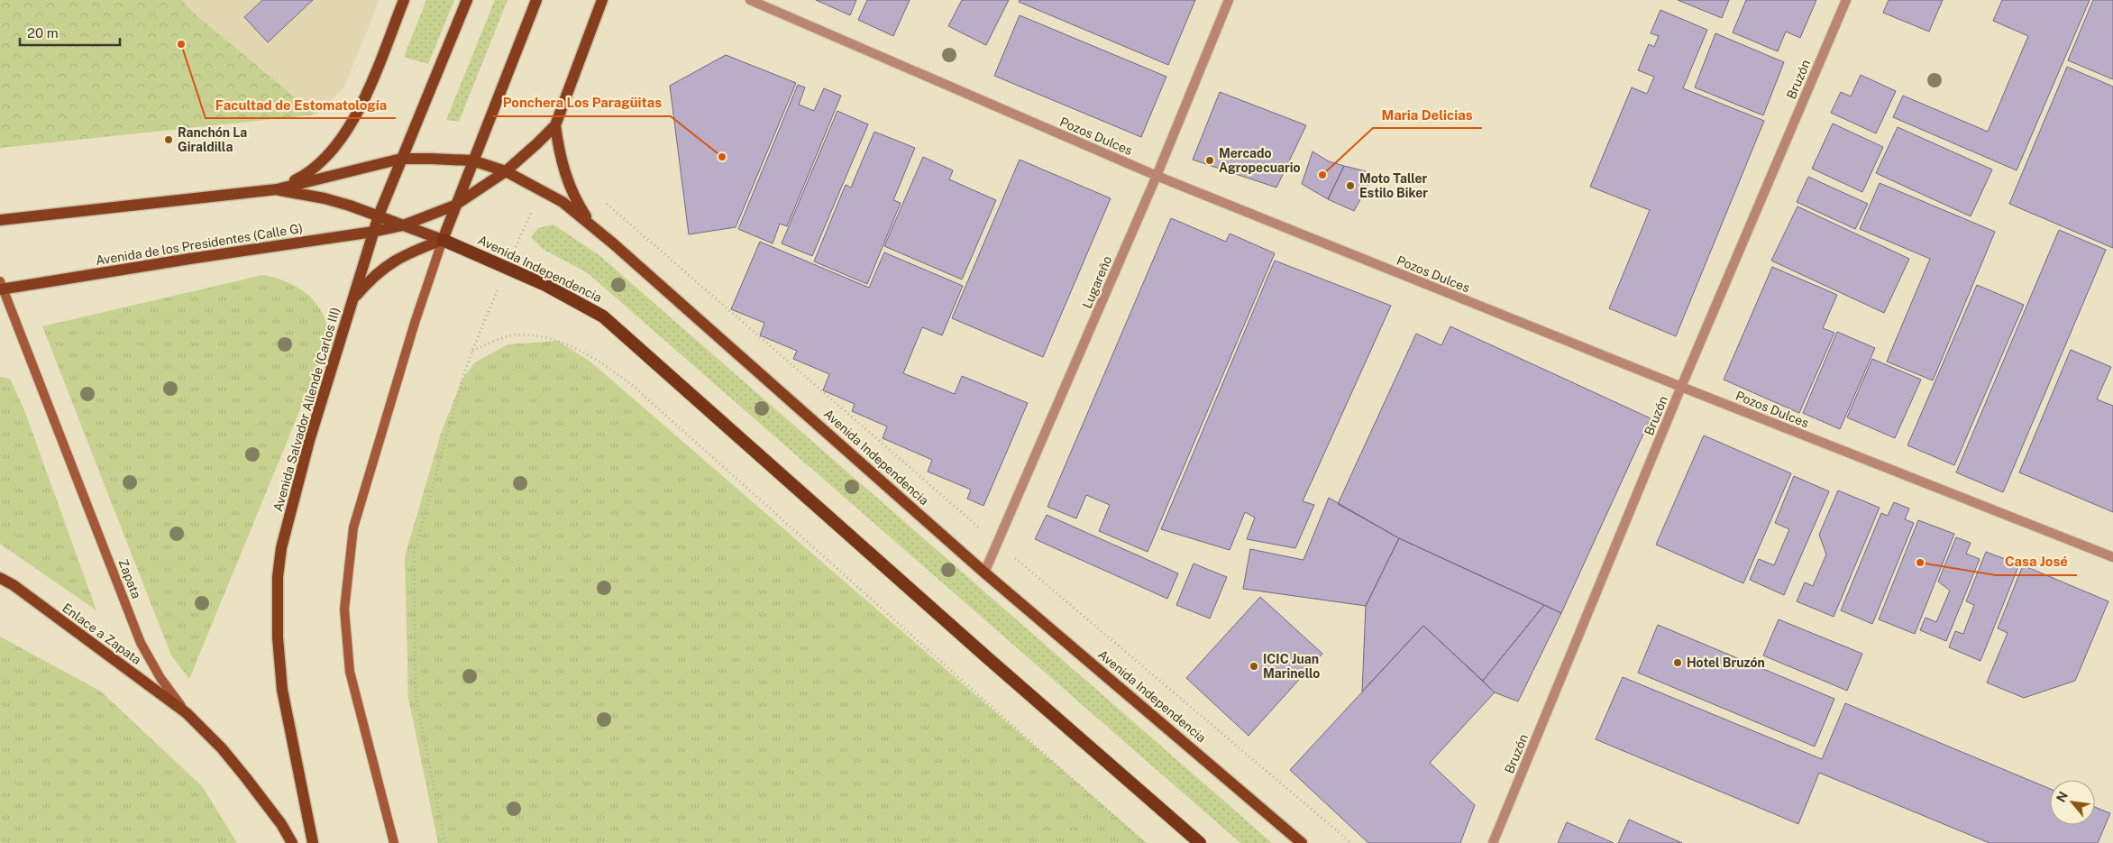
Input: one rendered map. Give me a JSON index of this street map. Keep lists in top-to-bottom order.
{
  "streets": {
    "highway": ["Avenida Independencia"],
    "main road": [
      "Avenida de los Presidentes (Calle G)",
      "Avenida Salvador Allende (Carlos III)",
      "Zapata",
      "Enlace a Zapata"
    ],
    "street": ["Bruzón", "Pozos Dulces", "Lugareño"]
  },
  "crossings": [
    ["Bruzón", "Pozos Dulces"],
    ["Pozos Dulces", "Lugareño"],
    ["Avenida de los Presidentes (Calle G)", "Avenida Independencia"],
    ["Avenida de los Presidentes (Calle G)", "Avenida Salvador Allende (Carlos III)"],
    ["Avenida de los Presidentes (Calle G)", "Zapata"],
    ["Avenida Independencia", "Lugareño"],
    ["Avenida Independencia", "Avenida Salvador Allende (Carlos III)"],
    ["Zapata", "Enlace a Zapata"]
  ],
  "places": [
    "Facultad de Estomatología",
    "Ranchón La Giraldilla",
    "Ponchera Los Paragüitas",
    "Mercado Agropecuario",
    "Maria Delicias",
    "Moto Taller Estilo Biker",
    "Casa José",
    "Hotel Bruzón",
    "ICIC Juan Marinello"
  ],
  "scale_bar": "20 m",
  "north": "top left"
}
